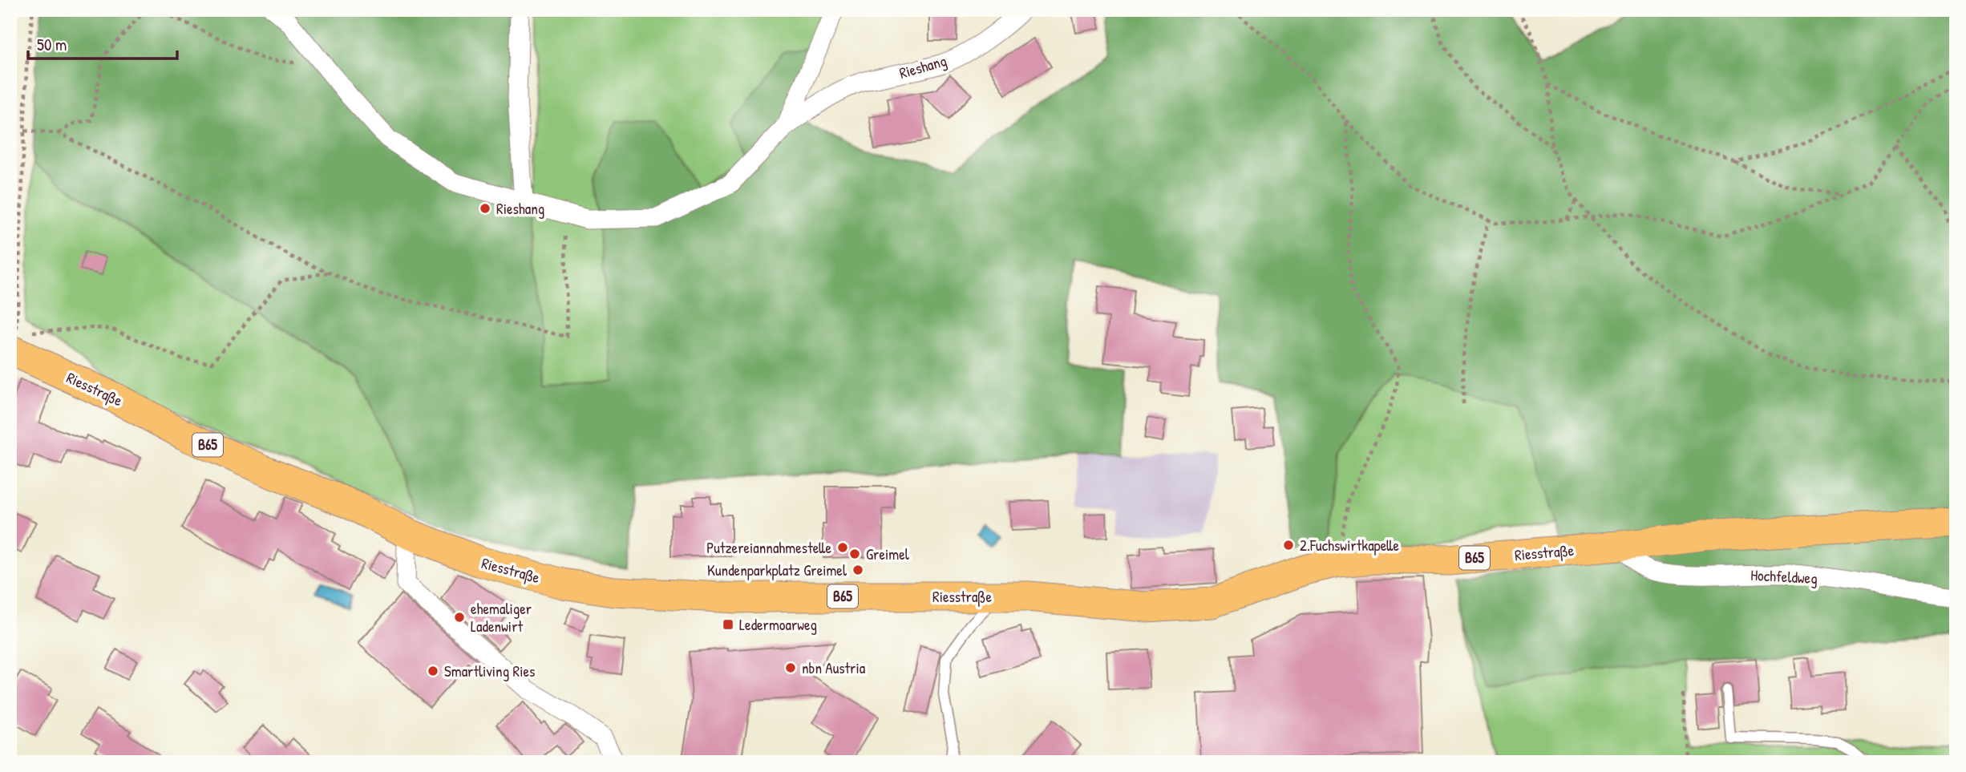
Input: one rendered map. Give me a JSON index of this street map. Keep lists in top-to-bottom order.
{
  "streets": {
    "main road": ["Riesstraße", "B65"],
    "street": ["Rieshang", "Hochfeldweg"]
  },
  "crossings": [
    ["Riesstraße", "Hochfeldweg"]
  ],
  "places": {
    "other": [
      "Rieshang",
      "2.Fuchswirtkapelle",
      "Putzereiannahmestelle",
      "Greimel",
      "Kundenparkplatz Greimel",
      "ehemaliger Ladenwirt",
      "nbn Austria",
      "Smartliving Ries"
    ],
    "transit": ["Ledermoarweg"]
  },
  "scale_bar": "50 m"
}
